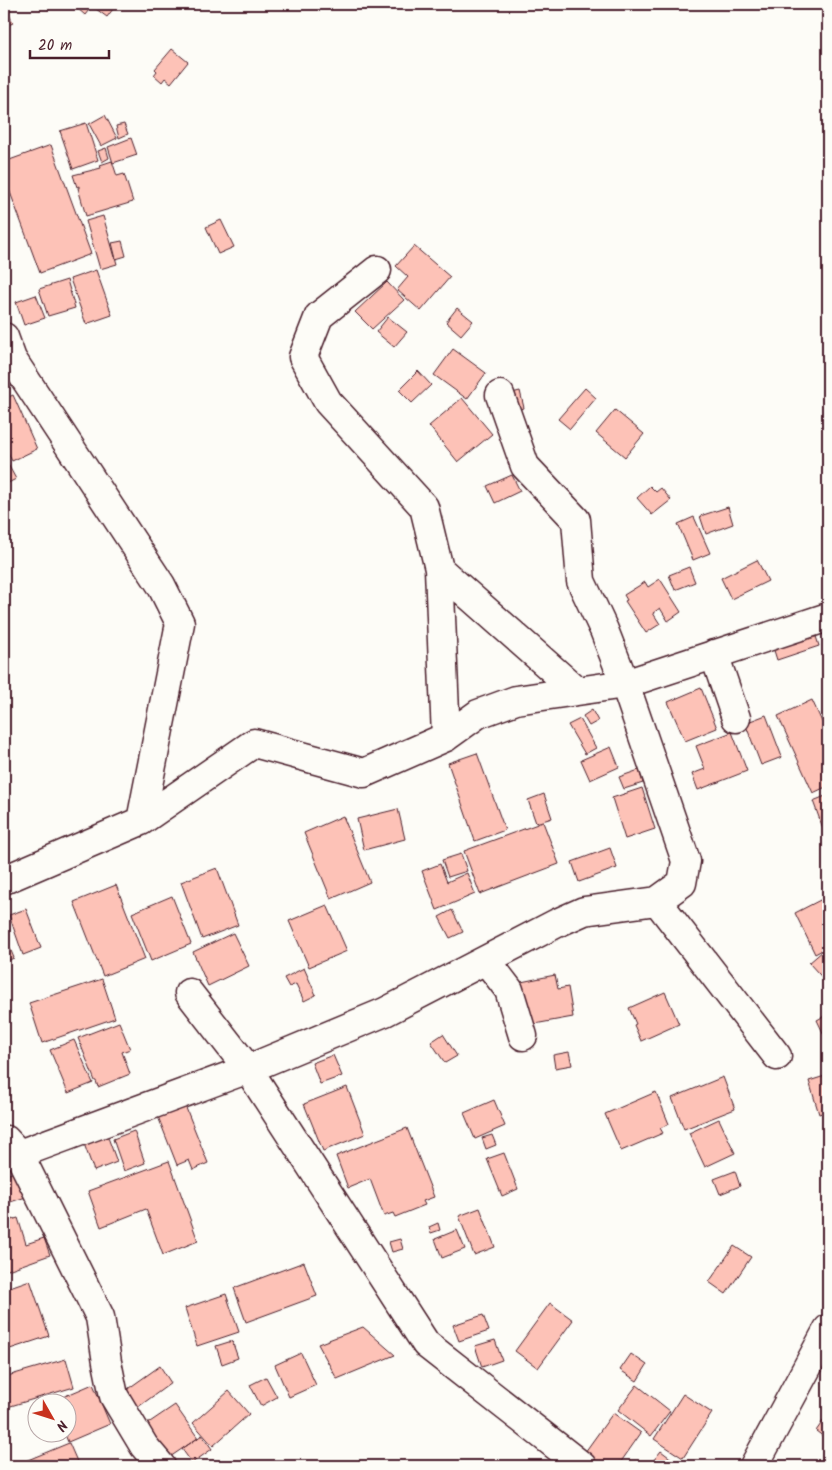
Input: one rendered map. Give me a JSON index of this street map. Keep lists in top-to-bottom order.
{
  "scale_bar": "20 m",
  "north": "bottom right"
}
